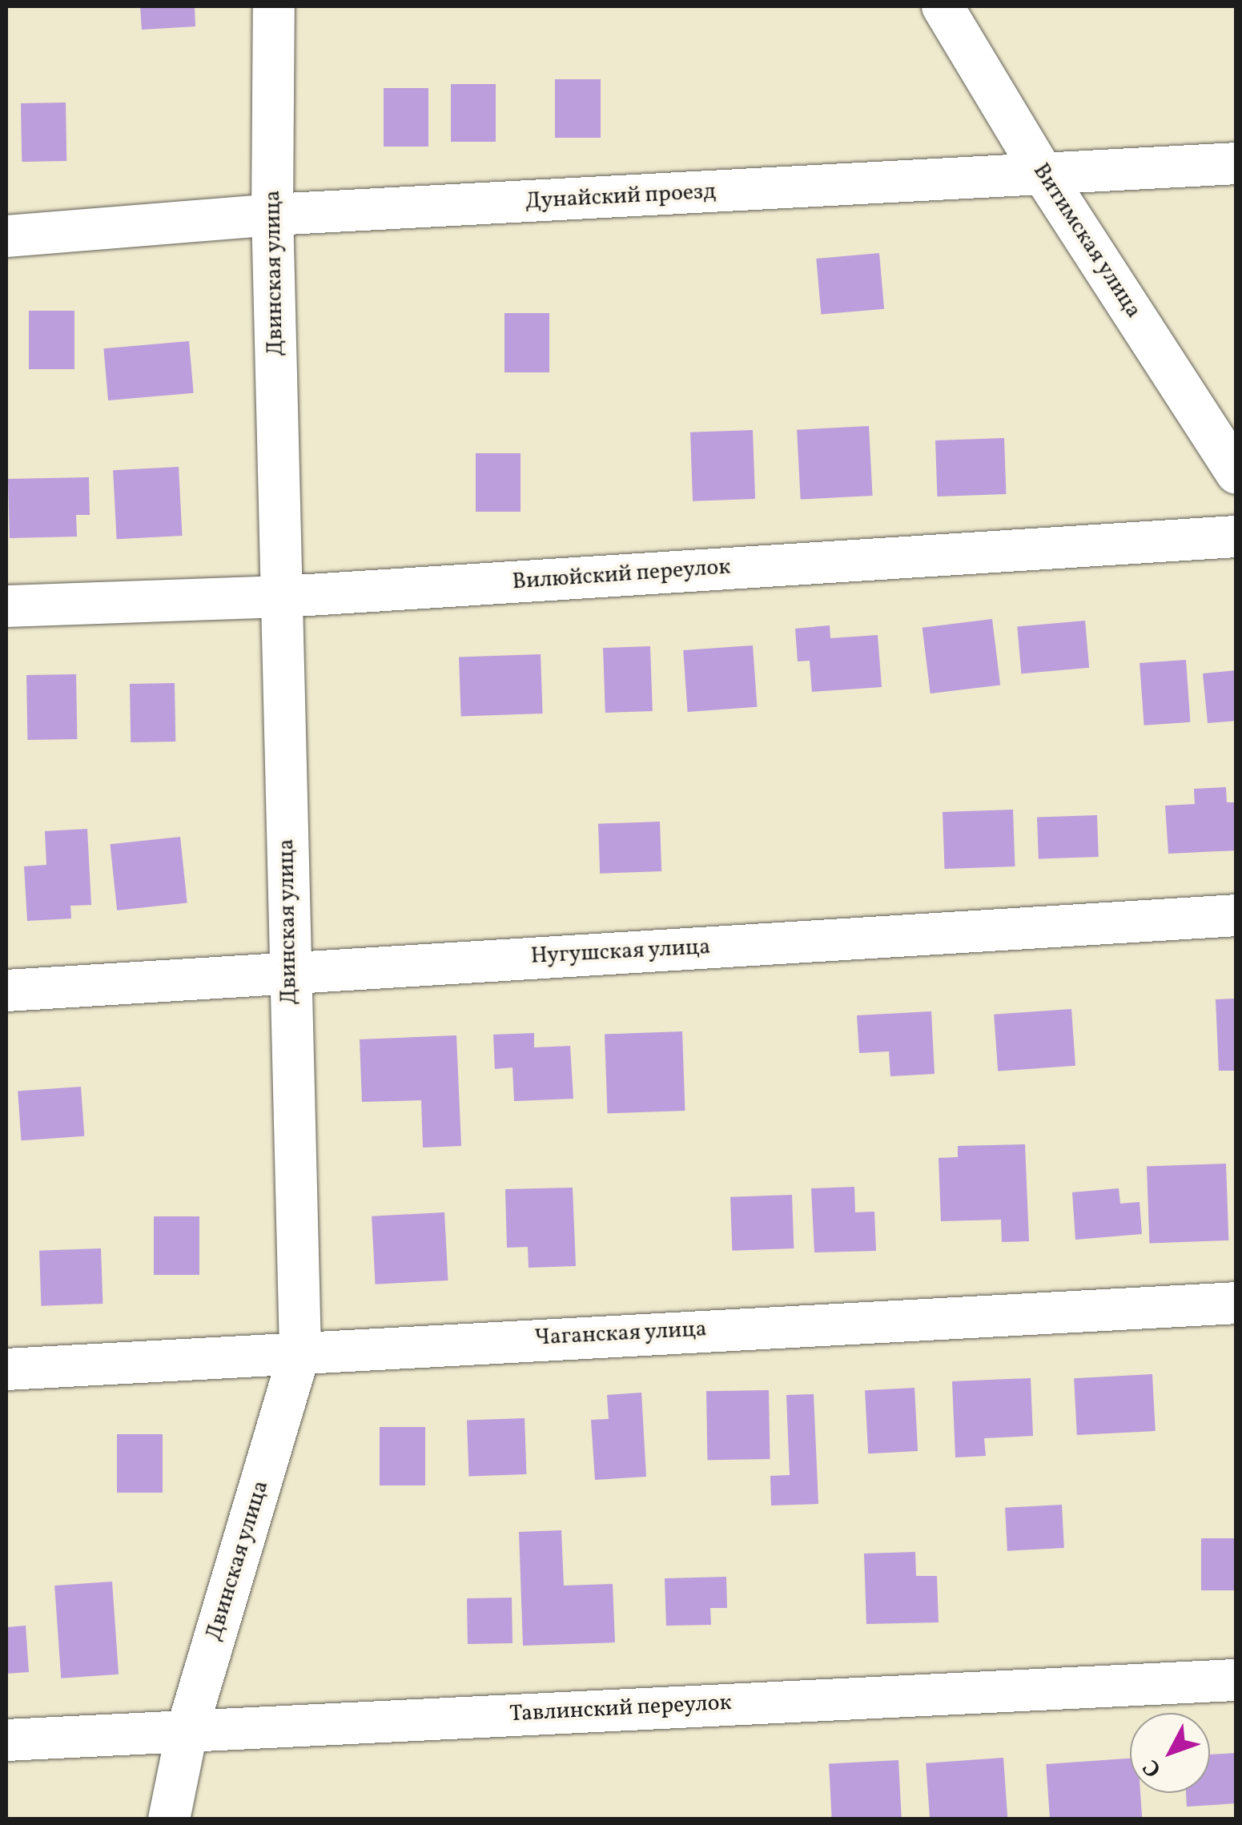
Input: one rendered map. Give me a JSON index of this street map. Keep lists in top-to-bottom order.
{
  "streets": {
    "street": [
      "Дунайский проезд",
      "Витимская улица",
      "Двинская улица",
      "Вилюйский переулок",
      "Нугушская улица",
      "Чаганская улица",
      "Тавлинский переулок"
    ]
  },
  "crossings": [
    ["Дунайский проезд", "Витимская улица"],
    ["Дунайский проезд", "Двинская улица"],
    ["Двинская улица", "Вилюйский переулок"],
    ["Двинская улица", "Нугушская улица"],
    ["Двинская улица", "Чаганская улица"],
    ["Двинская улица", "Тавлинский переулок"]
  ],
  "north": "bottom left"
}
